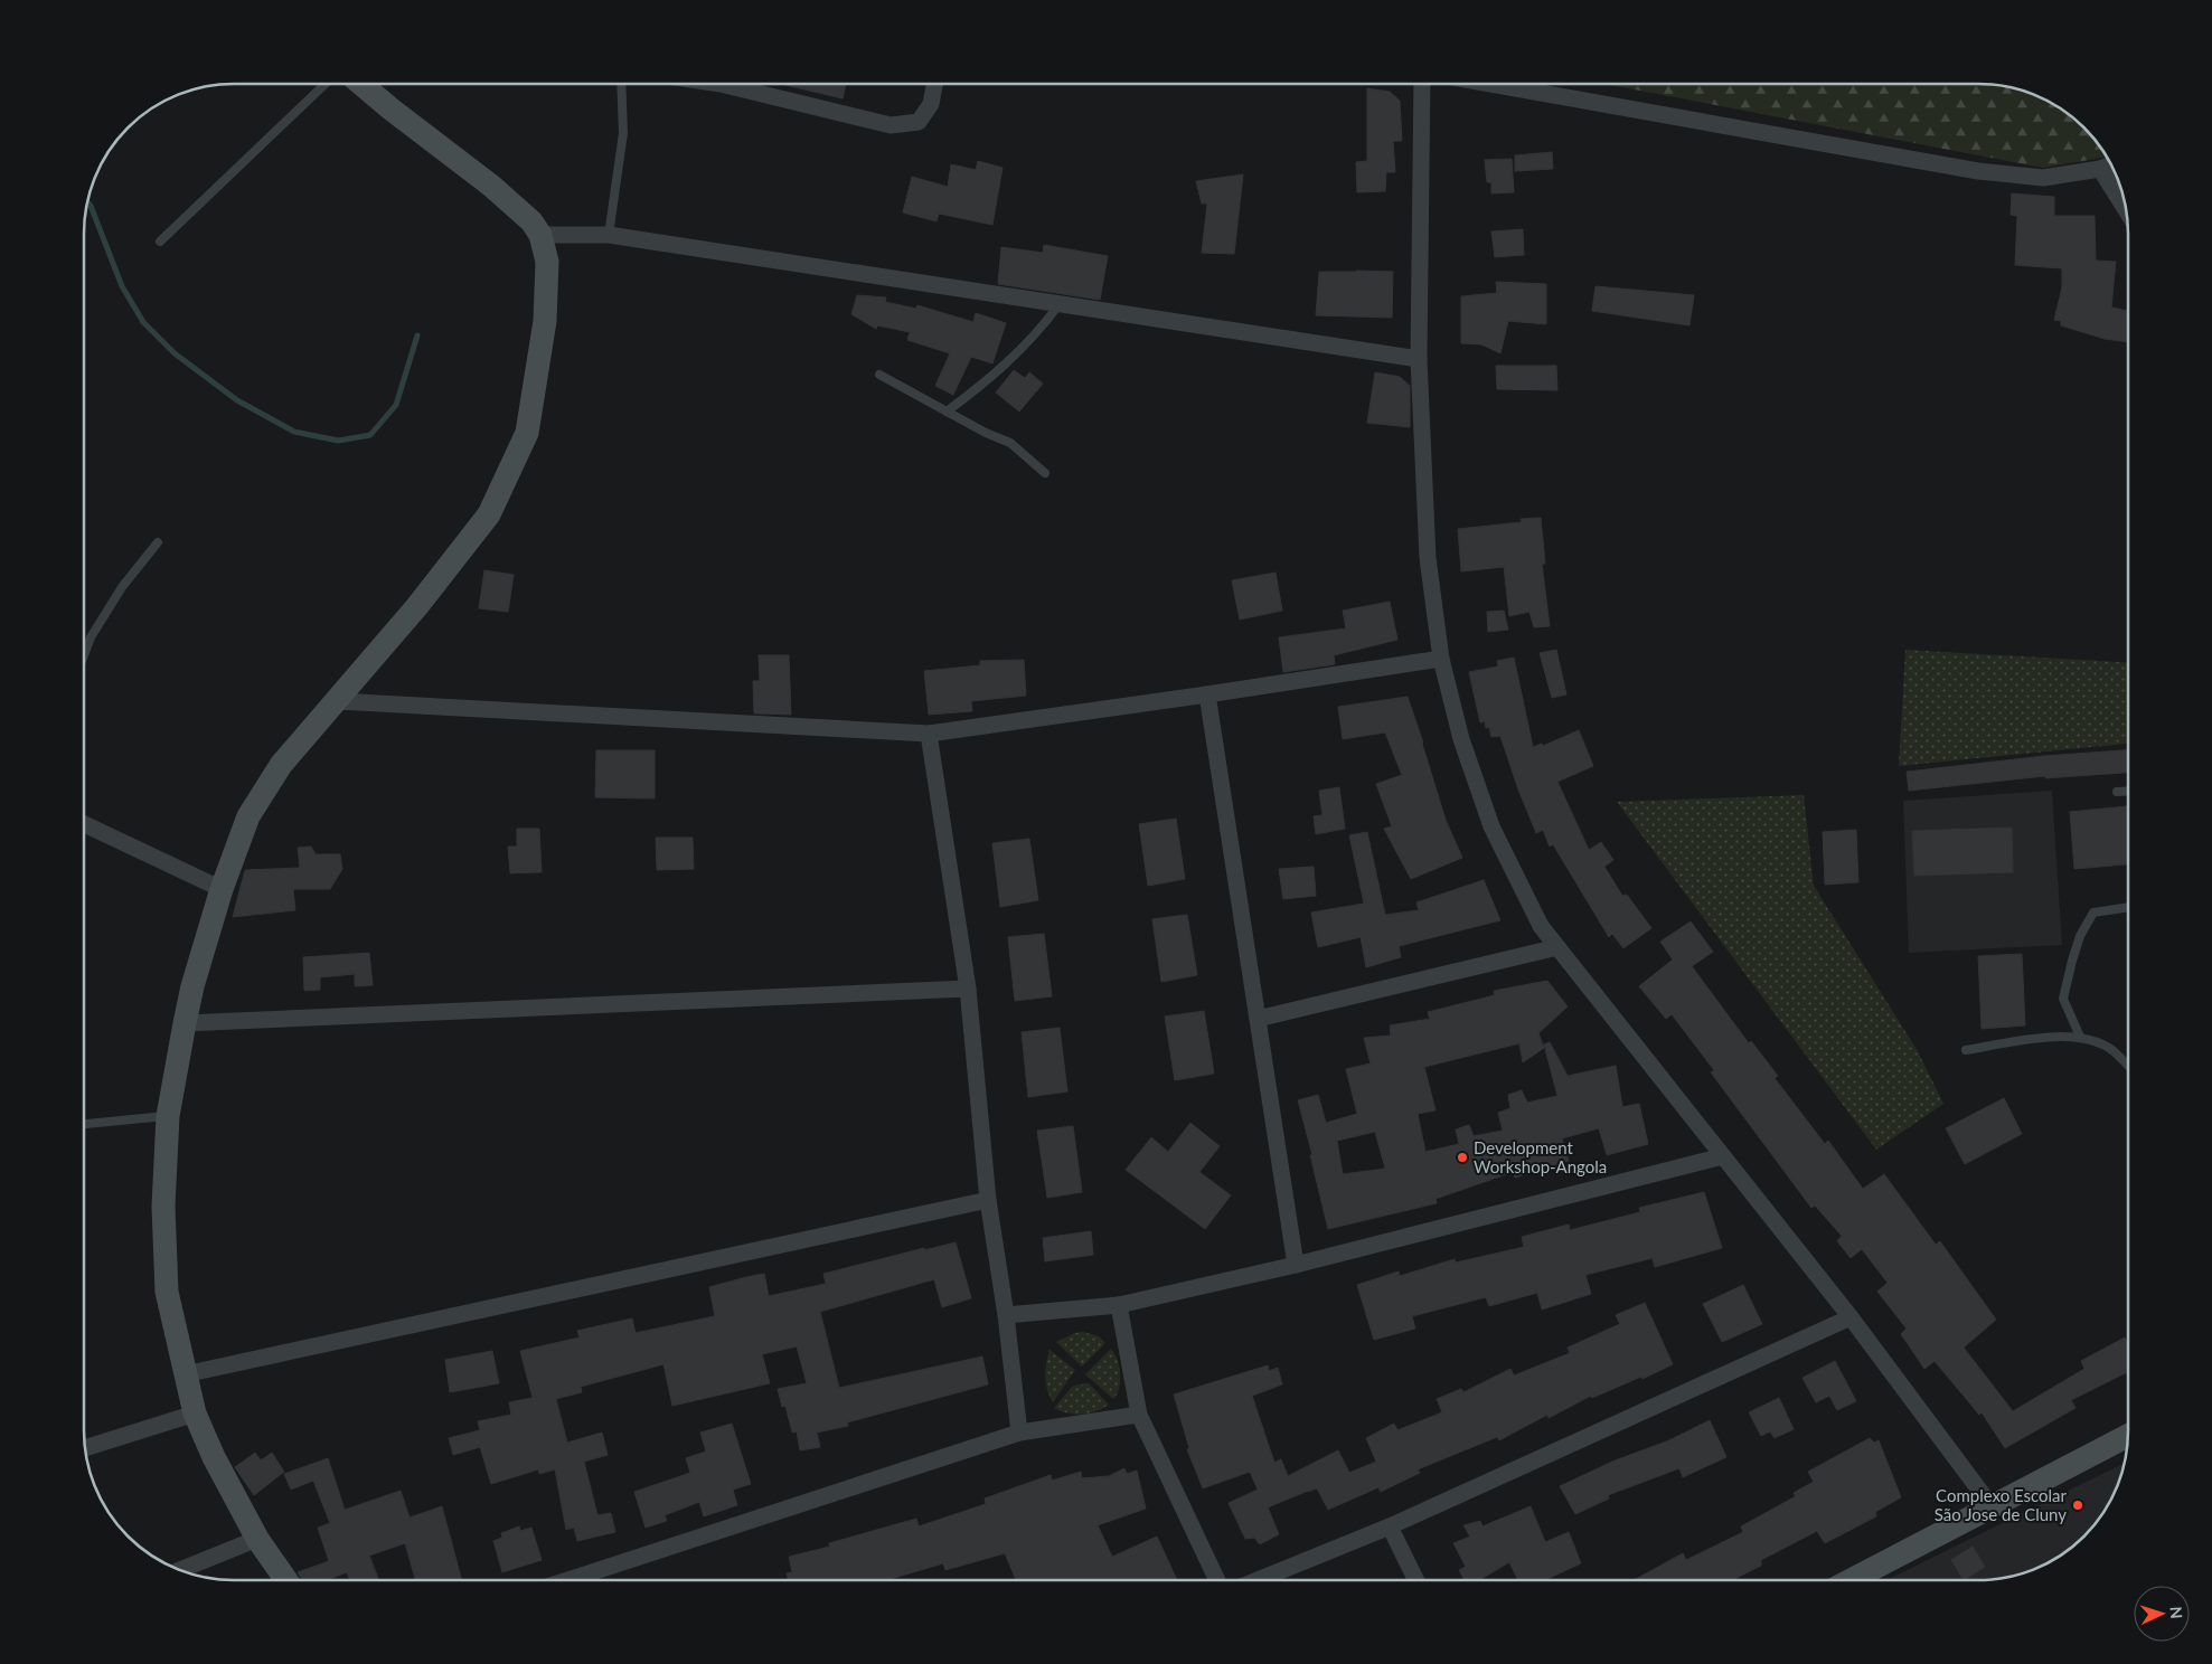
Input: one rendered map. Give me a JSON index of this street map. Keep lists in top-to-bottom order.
{
  "places": ["Development Workshop-Angola", "Complexo Escolar São Jose de Cluny"],
  "north": "right"
}
